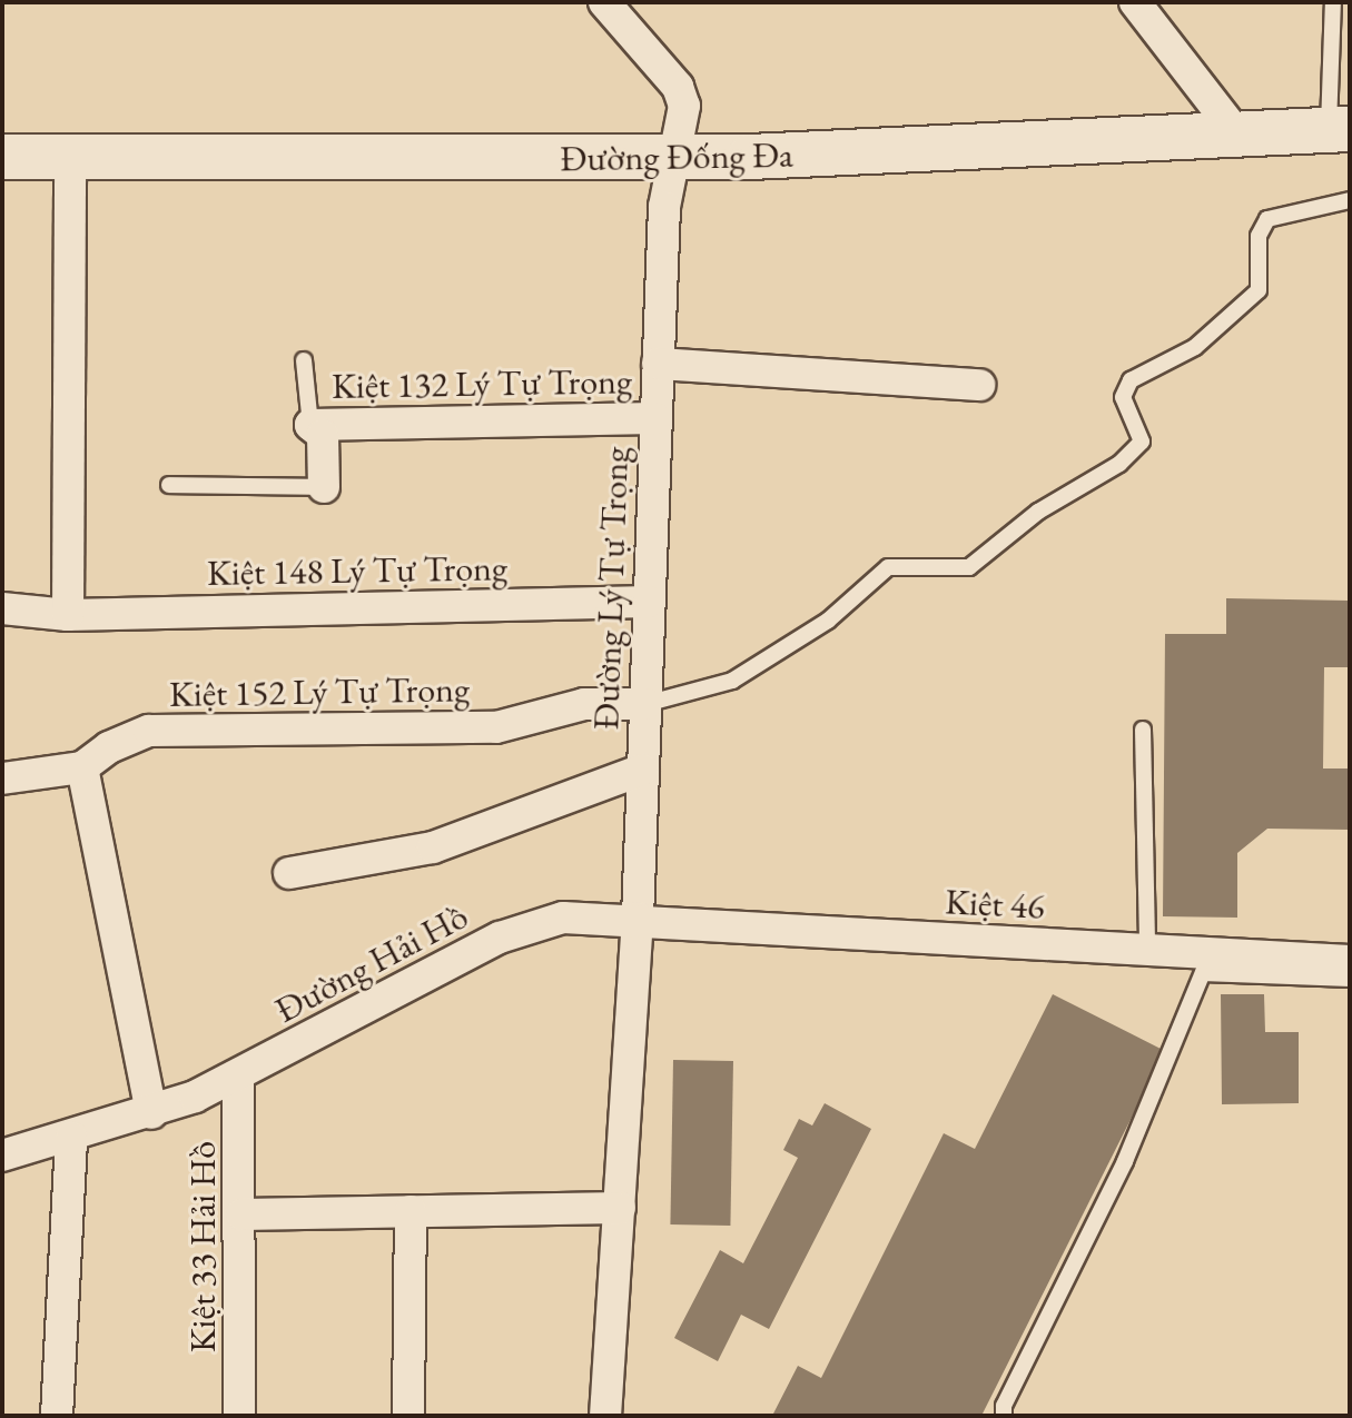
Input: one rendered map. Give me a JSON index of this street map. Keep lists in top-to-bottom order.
{
  "streets": {
    "main road": ["Đường Đống Đa"],
    "street": [
      "Kiệt 132 Lý Tự Trọng",
      "Kiệt 148 Lý Tự Trọng",
      "Đường Lý Tự Trọng",
      "Kiệt 152 Lý Tự Trọng",
      "Kiệt 46",
      "Đường Hải Hồ",
      "Kiệt 33 Hải Hồ"
    ]
  },
  "crossings": [
    ["Đường Đống Đa", "Đường Lý Tự Trọng"],
    ["Kiệt 132 Lý Tự Trọng", "Đường Lý Tự Trọng"],
    ["Kiệt 148 Lý Tự Trọng", "Đường Lý Tự Trọng"],
    ["Đường Lý Tự Trọng", "Kiệt 152 Lý Tự Trọng"],
    ["Đường Lý Tự Trọng", "Kiệt 46"],
    ["Đường Lý Tự Trọng", "Đường Hải Hồ"],
    ["Kiệt 46", "Đường Hải Hồ"],
    ["Đường Hải Hồ", "Kiệt 33 Hải Hồ"]
  ]
}
